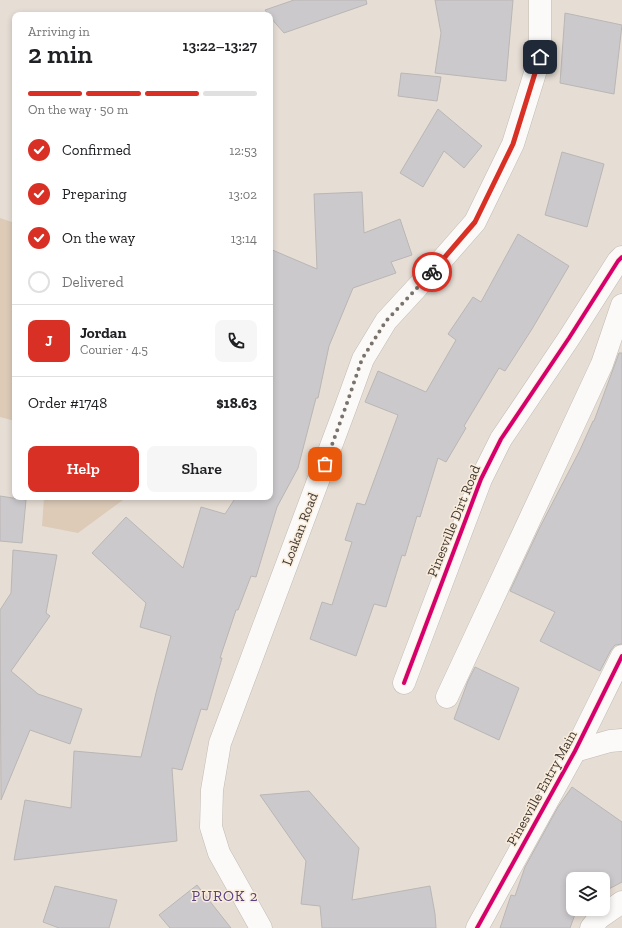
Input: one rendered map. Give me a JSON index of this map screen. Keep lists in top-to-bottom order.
{
  "streets": {
    "street": ["Pinesville Dirt Road", "Loakan Road", "Pinesville Entry Main"]
  },
  "districts": ["PUROK 2"],
  "page": {
    "heading": ["2 min", "Arriving in", "13:22–13:27"],
    "panel": [
      "Jordan",
      "Courier · 4.5",
      "Order #1748",
      "$18.63"
    ],
    "bar": "On the way · 50 m",
    "list": [
      ["Confirmed", "12:53"],
      ["Preparing", "13:02"],
      ["On the way", "13:14"],
      "Delivered"
    ],
    "round": "J",
    "buttons": ["Help", "Share"]
  }
}
